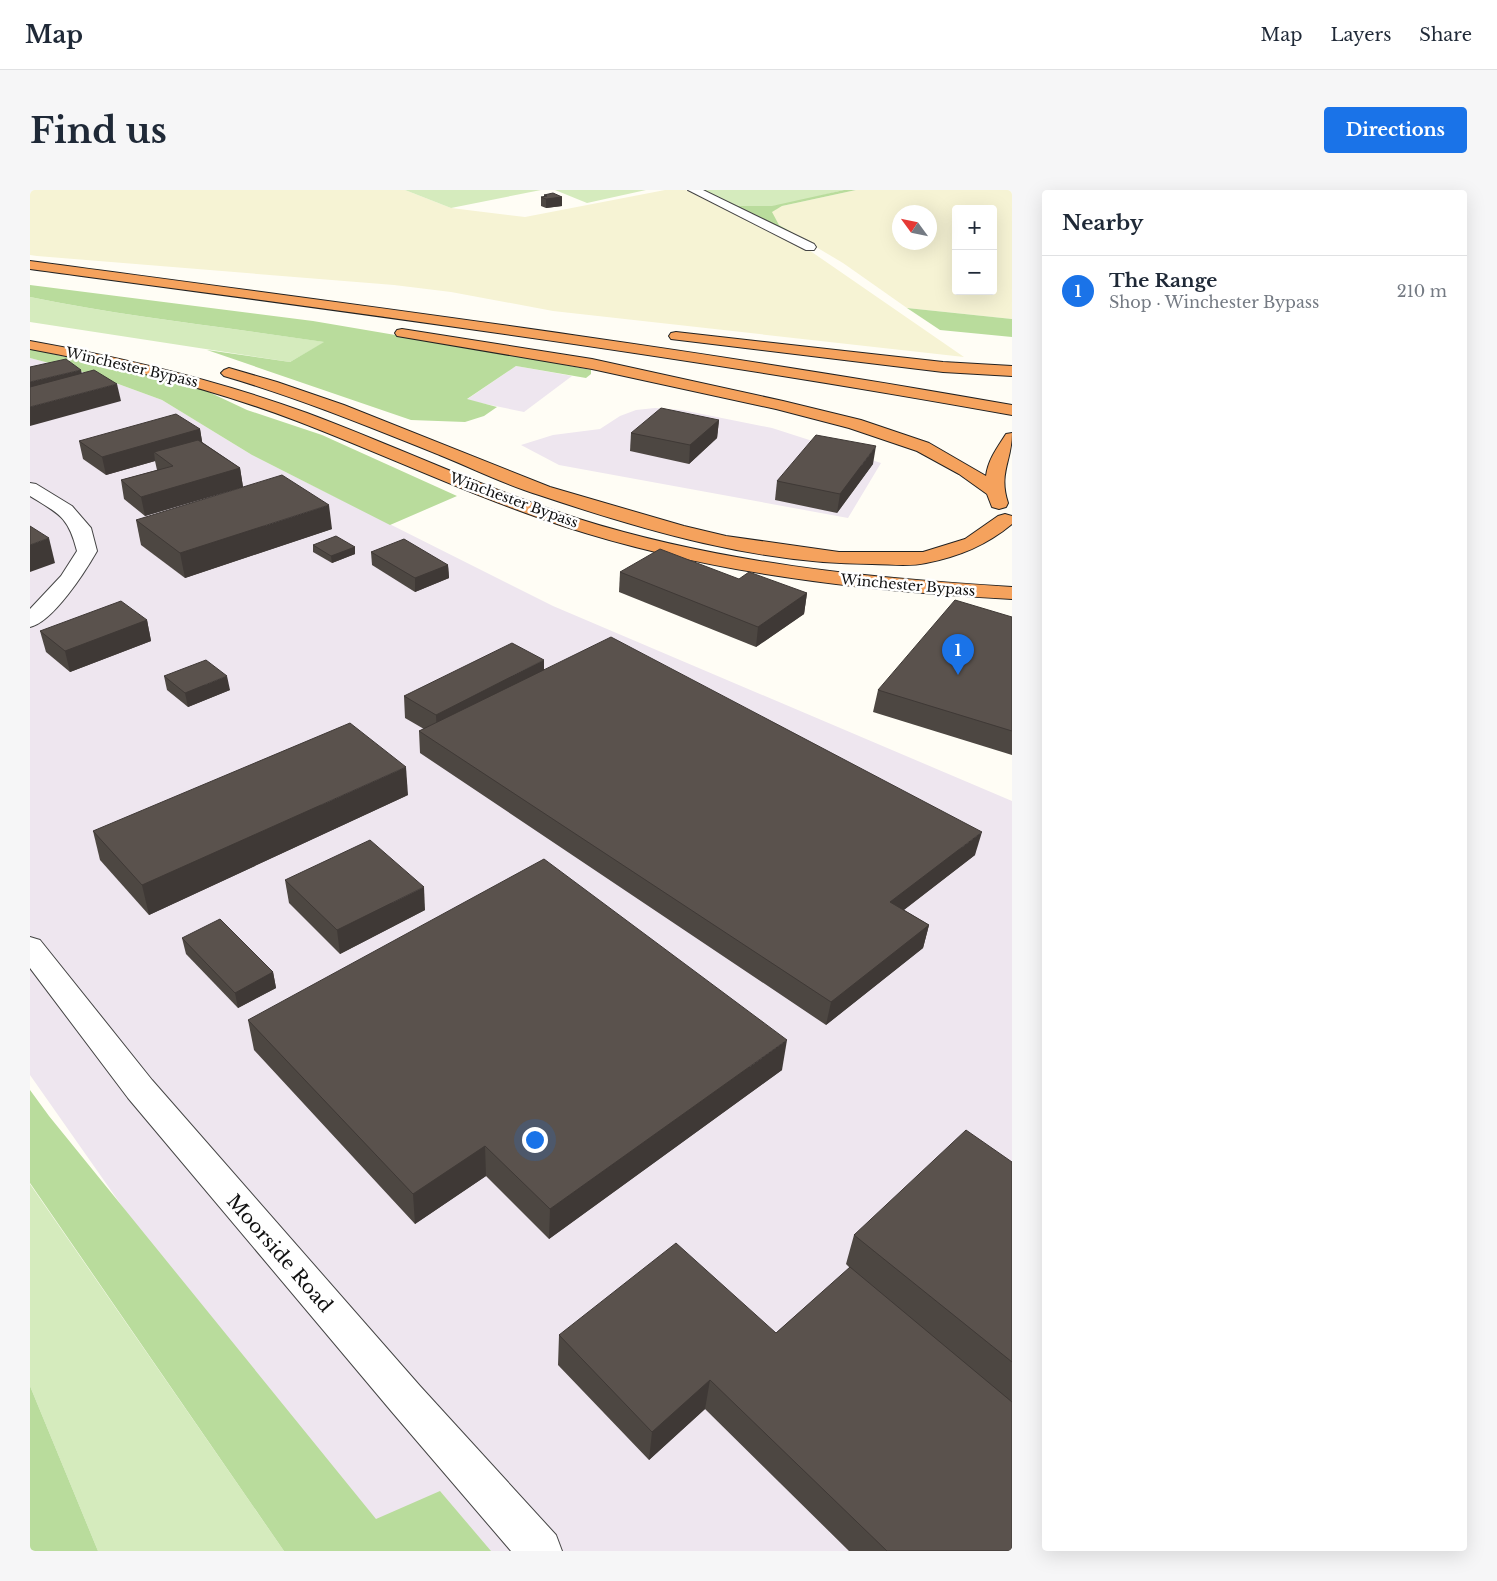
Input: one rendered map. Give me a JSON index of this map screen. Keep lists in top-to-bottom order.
{
  "streets": {
    "highway": ["Winchester Bypass"],
    "street": ["Moorside Road"]
  },
  "north": "top left",
  "page": {
    "header": "Map",
    "nav": ["Map", "Layers", "Share"],
    "buttons": "Directions",
    "title": "Find us",
    "heading": "Nearby",
    "map_buttons": ["+", "−"],
    "list": [
      {
        "mark": "1",
        "name": "The Range",
        "note": "Shop · Winchester Bypass",
        "value": "210 m"
      }
    ],
    "pins": "1"
  }
}
